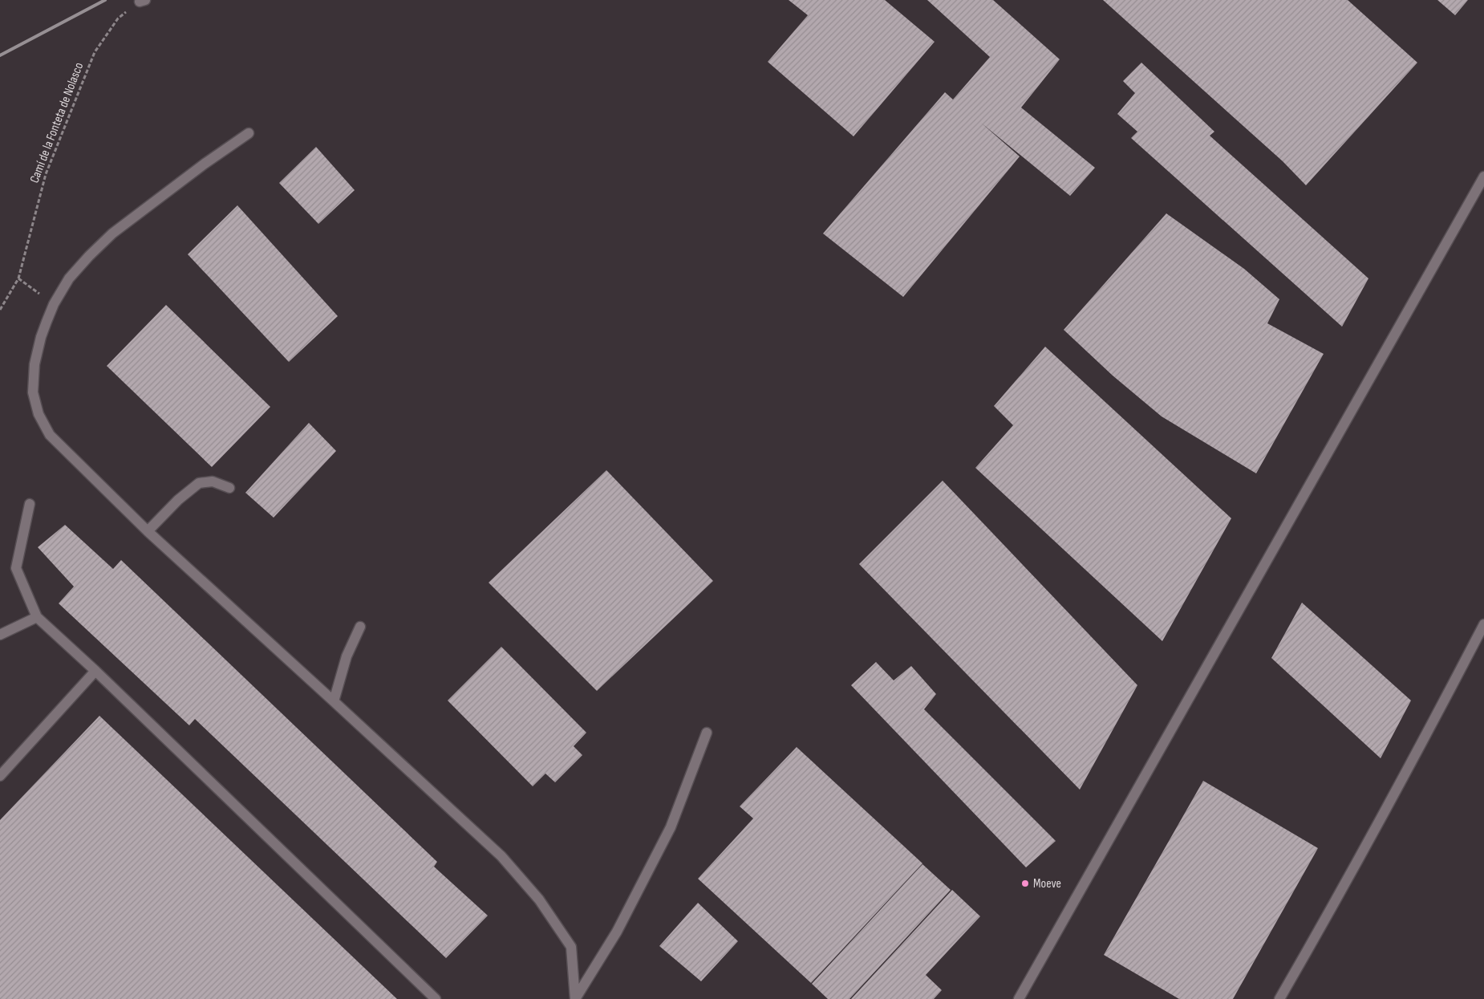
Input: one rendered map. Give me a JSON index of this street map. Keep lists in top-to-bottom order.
{
  "streets": {
    "path": ["Camí de la Fonteta de Nolasco"]
  },
  "places": ["Moeve"]
}
